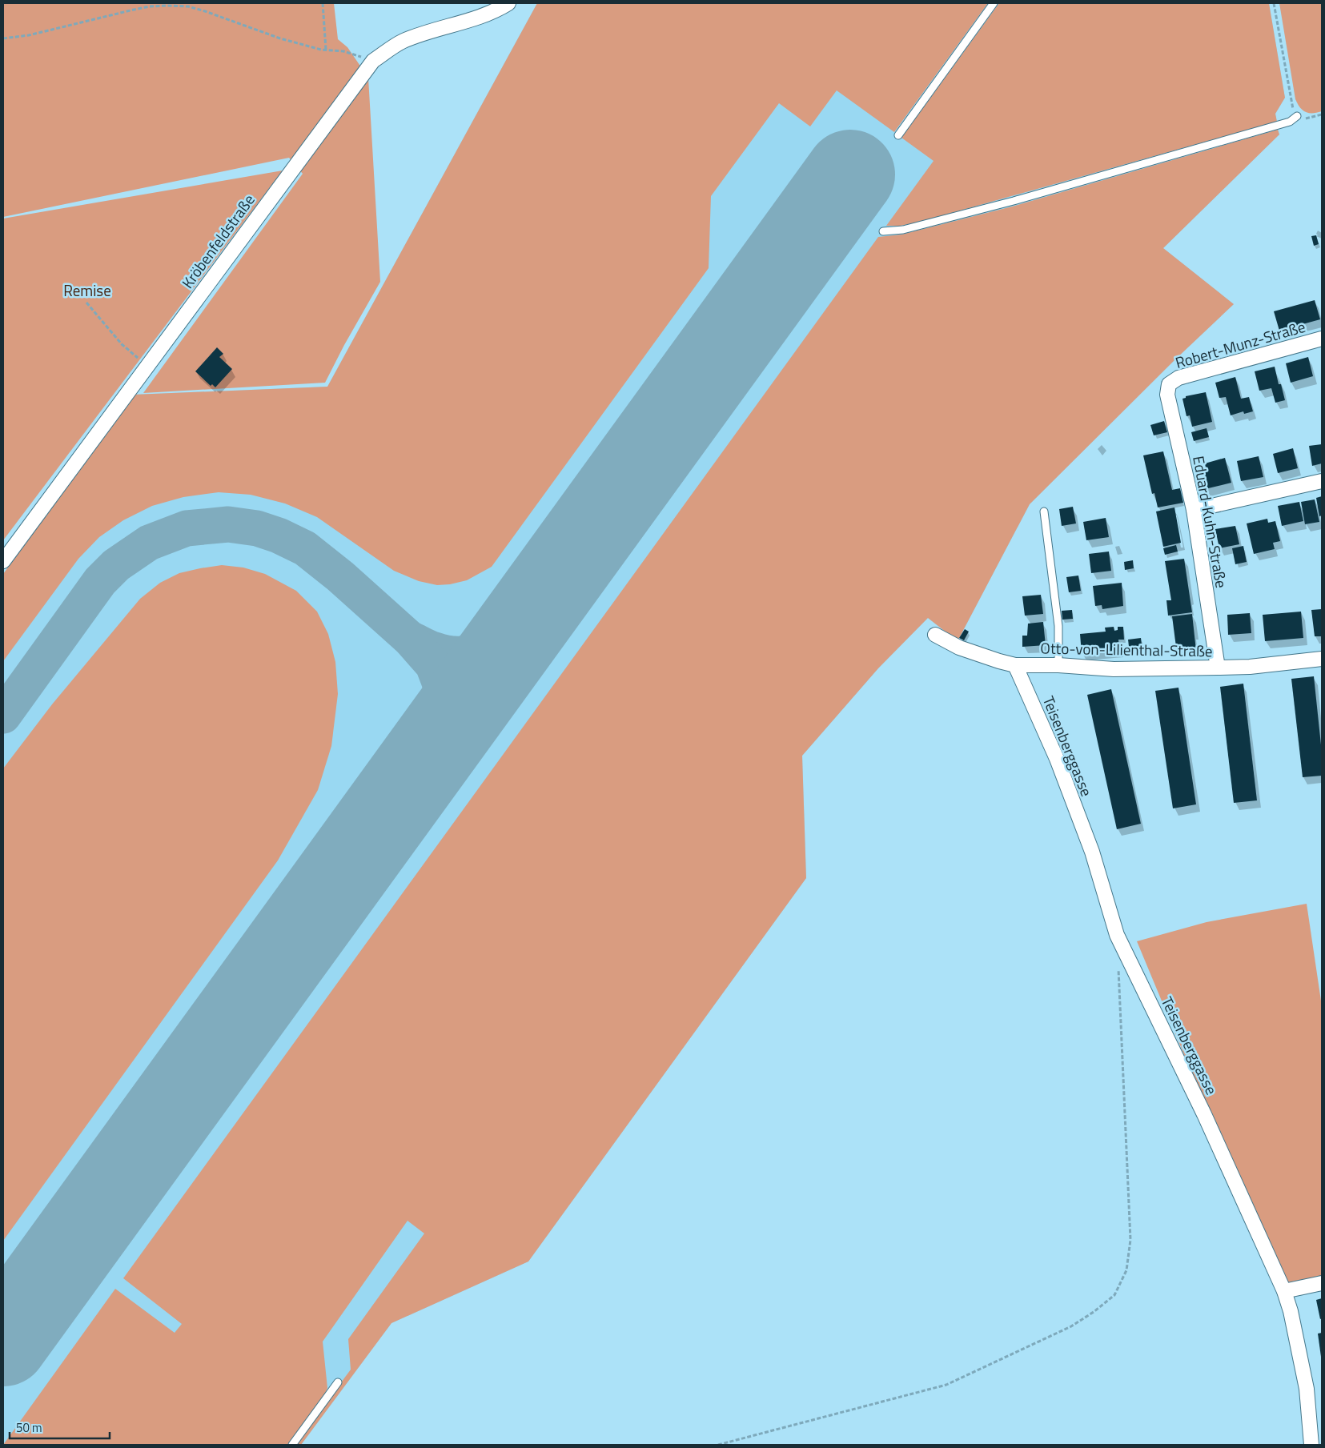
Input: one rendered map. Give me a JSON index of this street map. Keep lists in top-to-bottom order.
{
  "streets": {
    "street": [
      "Kröbenfeldstraße",
      "Robert-Munz-Straße",
      "Eduard-Kuhn-Straße",
      "Otto-von-Lilienthal-Straße",
      "Teisenberggasse"
    ]
  },
  "crossings": [
    ["Robert-Munz-Straße", "Eduard-Kuhn-Straße"],
    ["Eduard-Kuhn-Straße", "Otto-von-Lilienthal-Straße"],
    ["Otto-von-Lilienthal-Straße", "Teisenberggasse"]
  ],
  "parks": ["Remise"],
  "scale_bar": "50 m"
}
